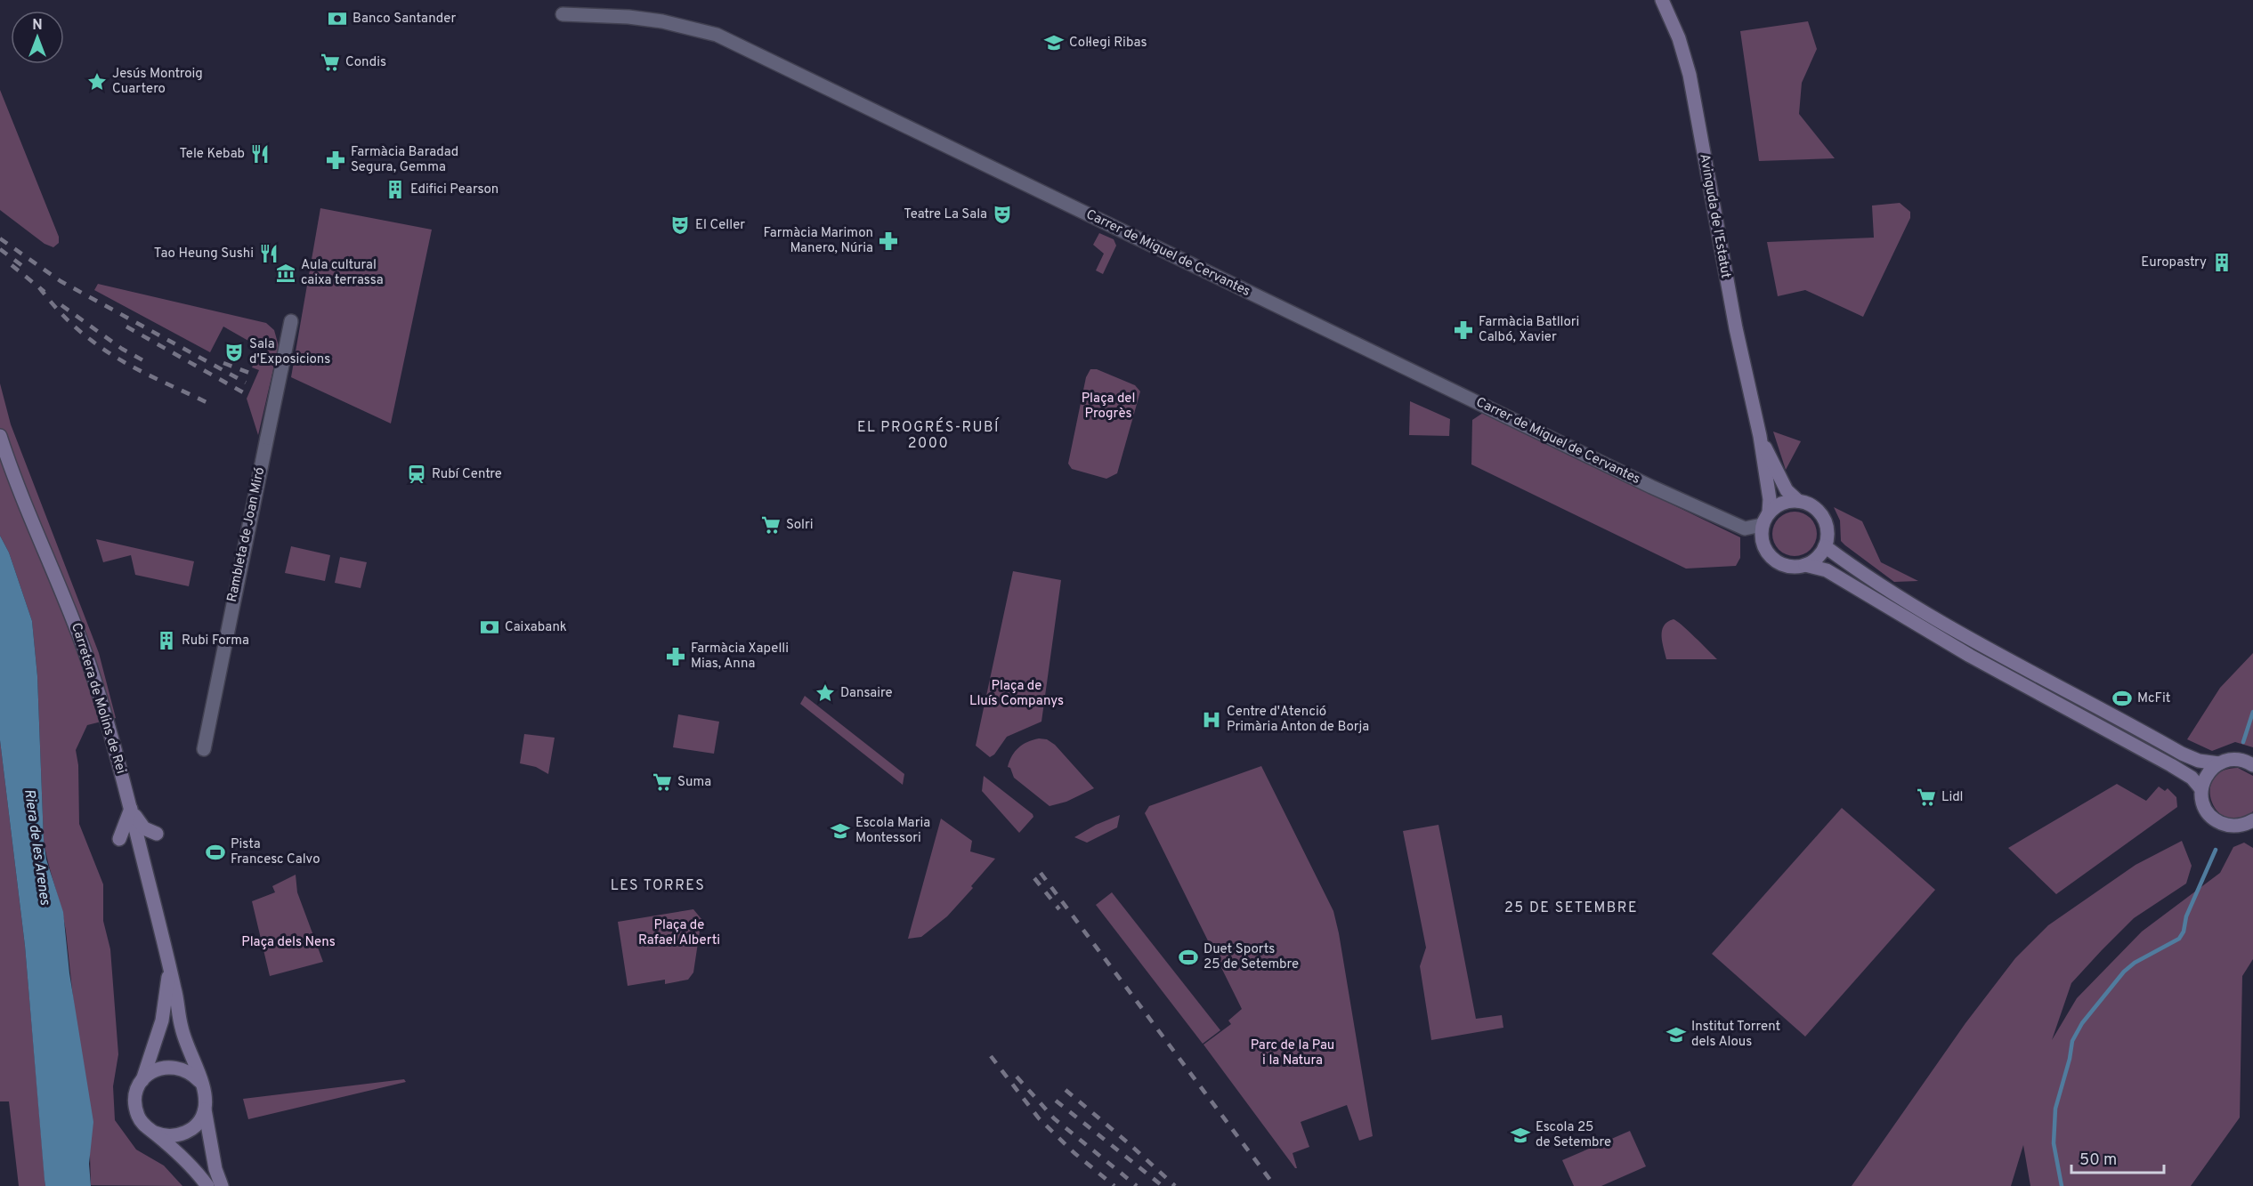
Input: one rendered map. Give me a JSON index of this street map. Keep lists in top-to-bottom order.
{
  "streets": {
    "main road": ["Avinguda de l'Estatut", "Carretera de Molins de Rei"],
    "street": ["Carrer de Miguel de Cervantes", "Rambleta de Joan Miró"]
  },
  "crossings": [
    ["Avinguda de l'Estatut", "Carrer de Miguel de Cervantes"]
  ],
  "districts": ["EL PROGRÉS-RUBÍ 2000", "LES TORRES", "25 DE SETEMBRE"],
  "water": ["Riera de les Arenes"],
  "parks": [
    "Plaça del Progrès",
    "Plaça de Lluís Companys",
    "Plaça de Rafael Alberti",
    "Plaça dels Nens",
    "Parc de la Pau i la Natura"
  ],
  "places": {
    "bank": ["Banco Santander", "Caixabank"],
    "school or university": [
      "Col·legi Ribas",
      "Escola Maria Montessori",
      "Institut Torrent dels Alous",
      "Escola 25 de Setembre"
    ],
    "supermarket": [
      "Condis",
      "Solri",
      "Suma",
      "Lidl"
    ],
    "place": ["Jesús Montroig Cuartero", "Dansaire"],
    "restaurant": ["Tele Kebab", "Tao Heung Sushi"],
    "pharmacy": [
      "Farmàcia Baradad Segura, Gemma",
      "Farmàcia Marimon Manero, Núria",
      "Farmàcia Batllori Calbó, Xavier",
      "Farmàcia Xapelli Mias, Anna"
    ],
    "building": ["Edifici Pearson", "Europastry", "Rubi Forma"],
    "theatre": ["Teatre La Sala", "El Celler", "Sala d'Exposicions"],
    "museum": ["Aula cultural caixa terrassa"],
    "station": ["Rubí Centre"],
    "sports": ["McFit", "Pista Francesc Calvo", "Duet Sports 25 de Setembre"],
    "hospital": ["Centre d'Atenció Primària Anton de Borja"]
  },
  "scale_bar": "50 m",
  "north": "top"
}
